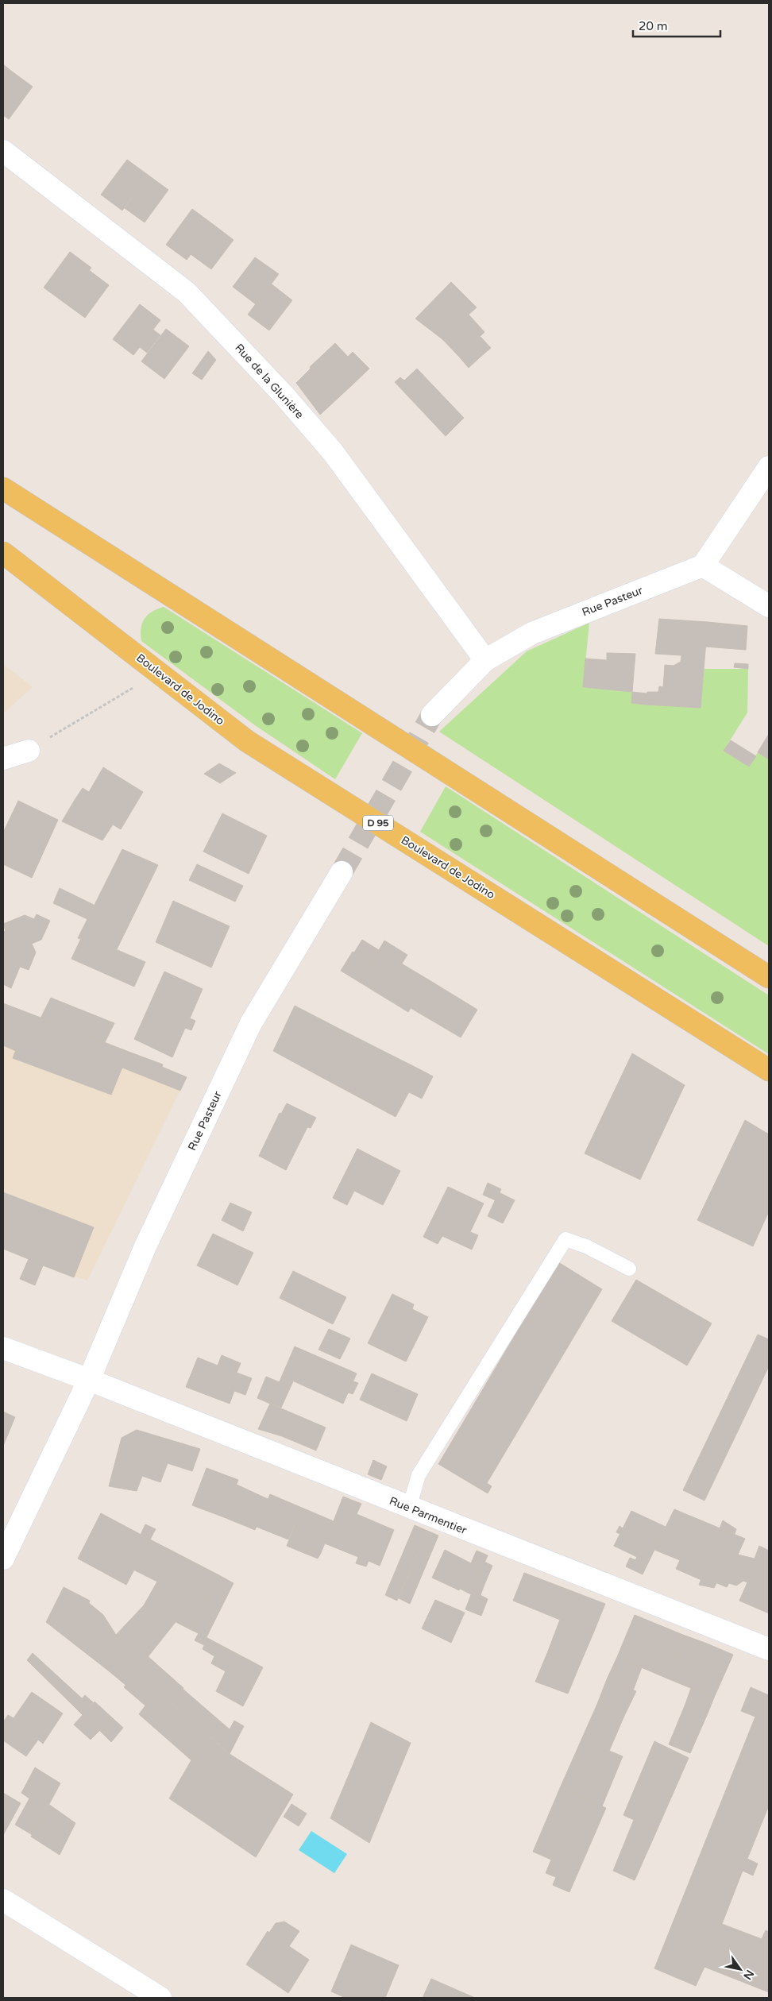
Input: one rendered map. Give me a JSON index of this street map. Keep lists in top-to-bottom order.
{
  "streets": {
    "main road": ["Boulevard de Jodino", "D 95"],
    "street": ["Rue de la Glunière", "Rue Pasteur", "Rue Parmentier"]
  },
  "crossings": [
    ["Rue de la Glunière", "Rue Pasteur"],
    ["Rue Pasteur", "Rue Parmentier"]
  ],
  "scale_bar": "20 m",
  "north": "bottom right"
}
